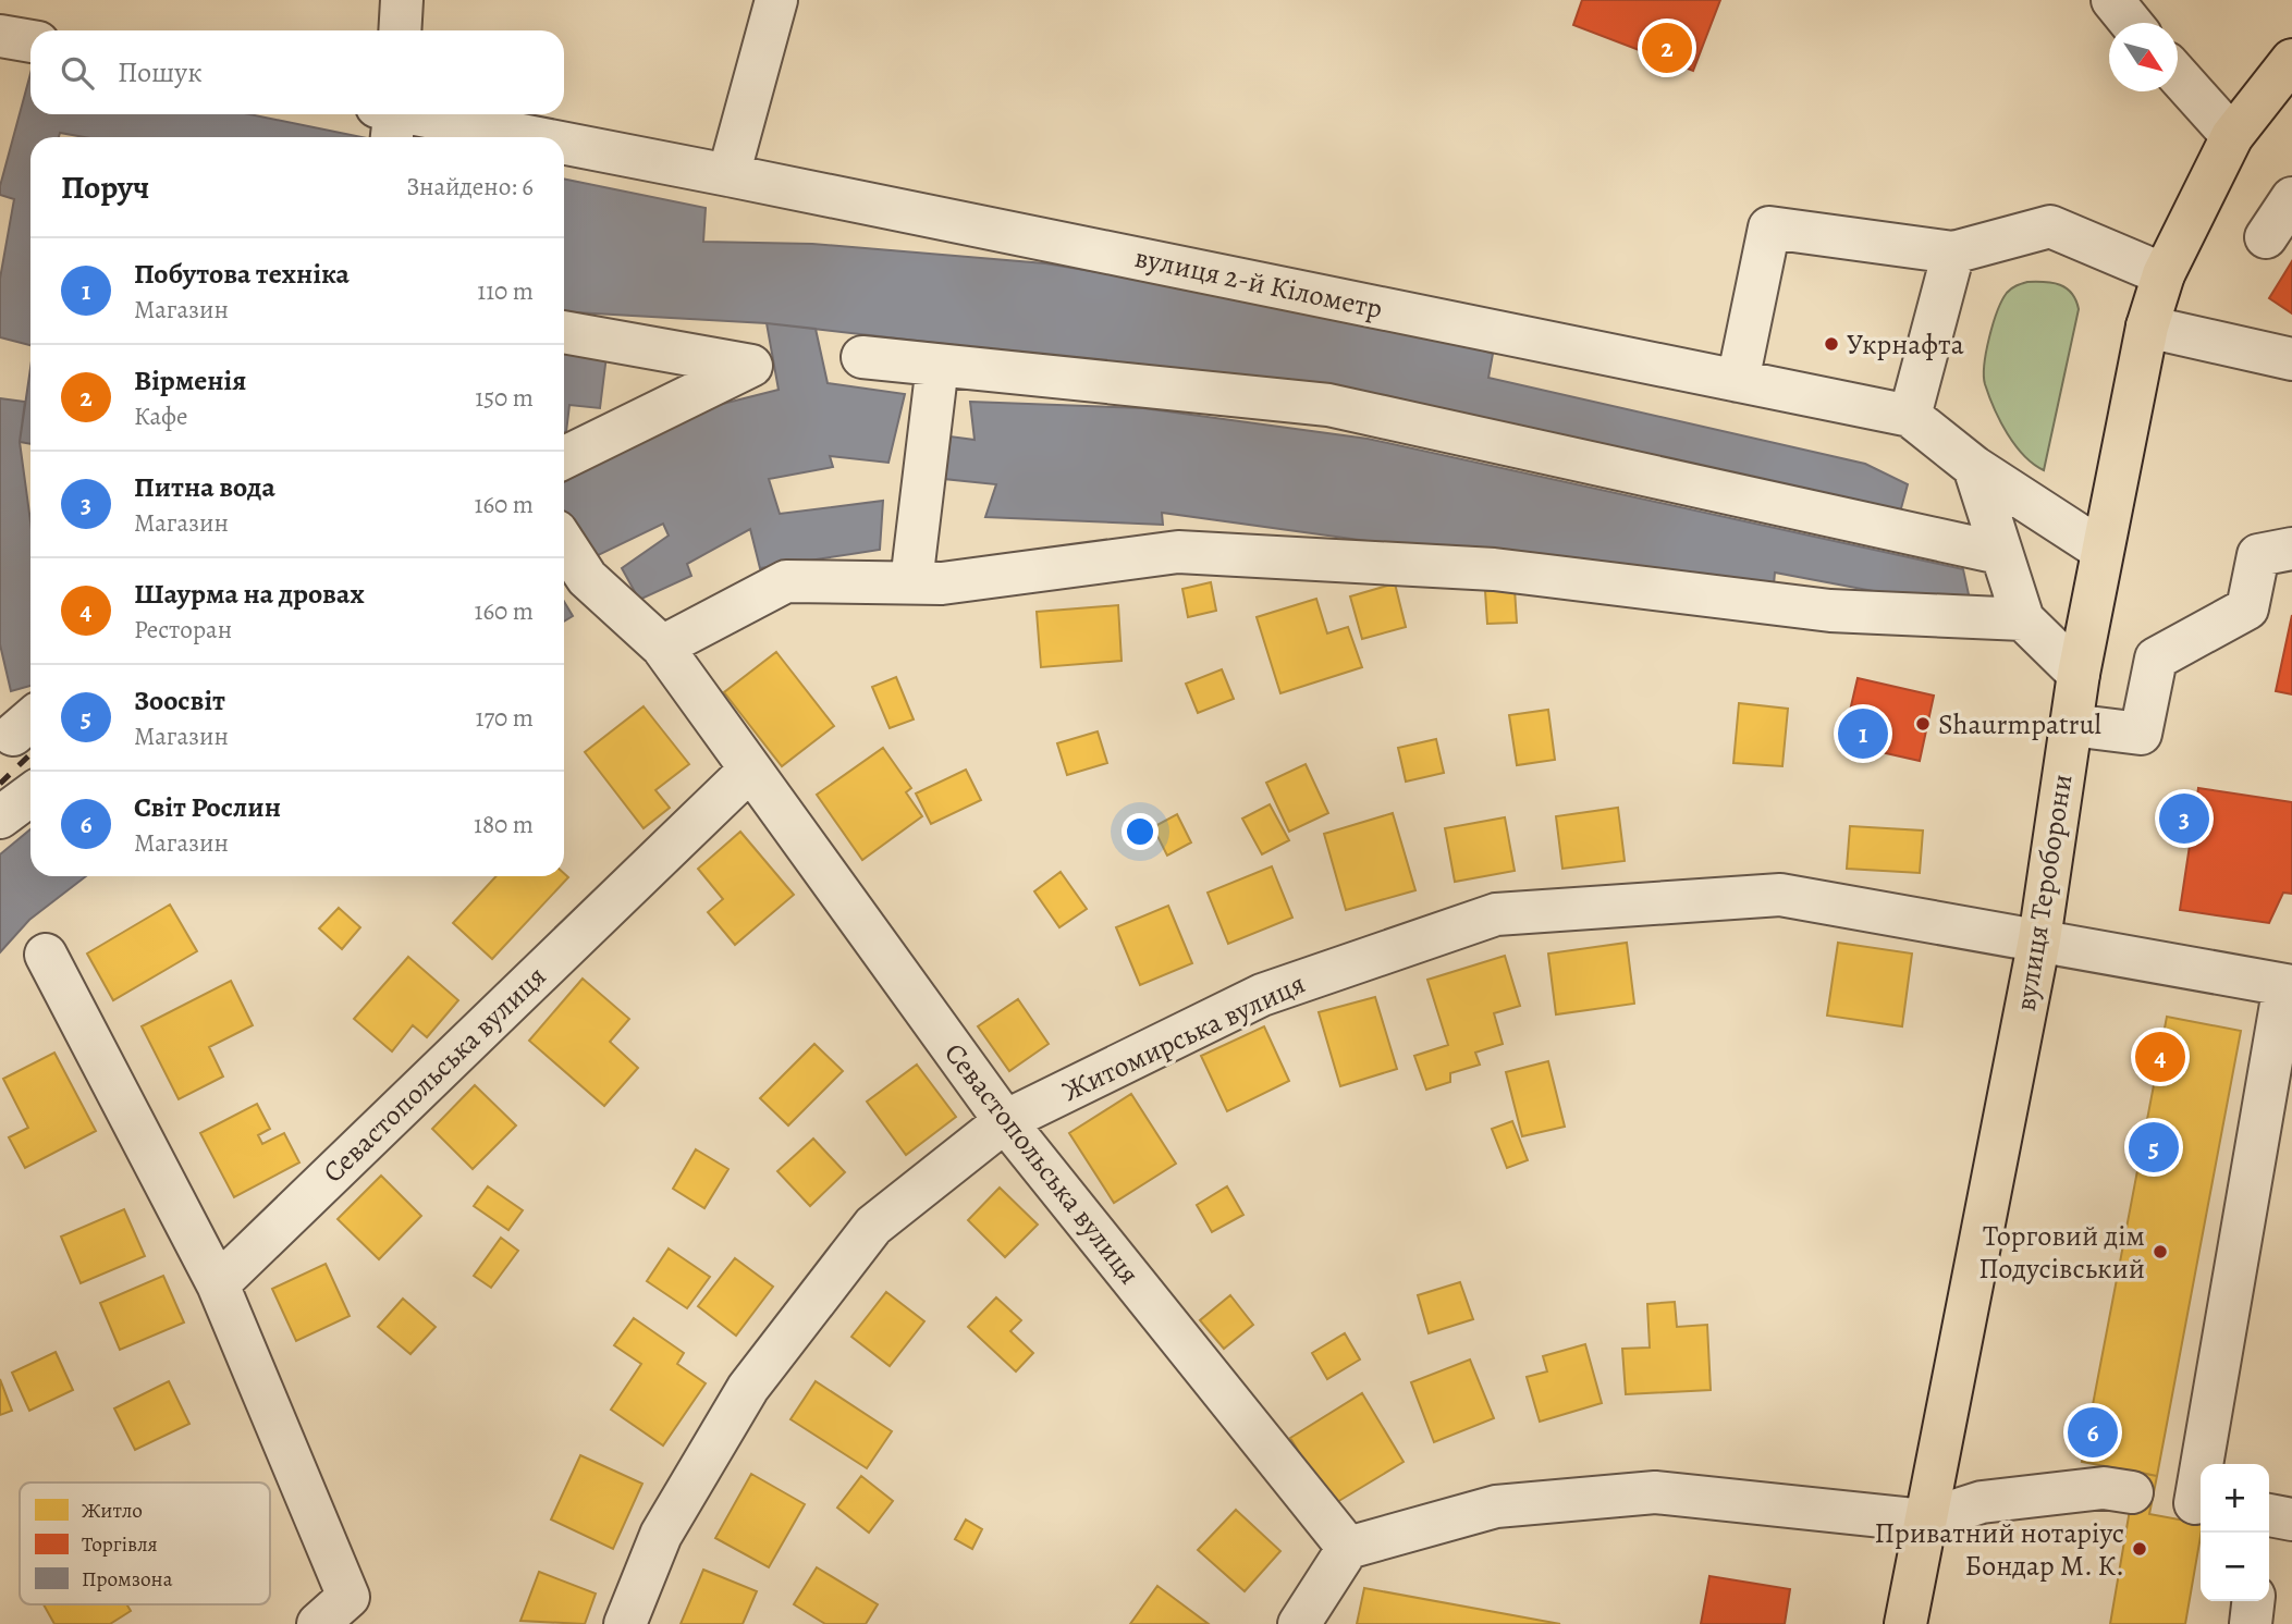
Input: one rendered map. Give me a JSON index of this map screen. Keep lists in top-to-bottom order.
{
  "streets": {
    "main road": ["вулиця Тероборони"],
    "street": ["вулиця 2-й Кілометр", "Житомирська вулиця", "Севастопольська вулиця"]
  },
  "crossings": [
    ["вулиця 2-й Кілометр", "вулиця Тероборони"],
    ["вулиця Тероборони", "Житомирська вулиця"],
    ["Житомирська вулиця", "Севастопольська вулиця"]
  ],
  "places": [
    "Укрнафта",
    "Shaurmpatrul",
    "Торговий дім Подусівський",
    "Приватний нотаріус Бондар М. К."
  ],
  "legend": ["Житло", "Торгівля", "Промзона"],
  "north": "bottom right",
  "page": {
    "pins": [
      "2",
      "1",
      "3",
      "4",
      "5",
      "6"
    ],
    "search": "Пошук",
    "heading": ["Поруч", "Знайдено: 6"],
    "list": [
      {
        "mark": "1",
        "name": "Побутова техніка",
        "note": "Магазин",
        "value": "110 m"
      },
      {
        "mark": "2",
        "name": "Вірменія",
        "note": "Кафе",
        "value": "150 m"
      },
      {
        "mark": "3",
        "name": "Питна вода",
        "note": "Магазин",
        "value": "160 m"
      },
      {
        "mark": "4",
        "name": "Шаурма на дровах",
        "note": "Ресторан",
        "value": "160 m"
      },
      {
        "mark": "5",
        "name": "Зоосвіт",
        "note": "Магазин",
        "value": "170 m"
      },
      {
        "mark": "6",
        "name": "Світ Рослин",
        "note": "Магазин",
        "value": "180 m"
      }
    ],
    "map_buttons": ["+", "−"]
  }
}
